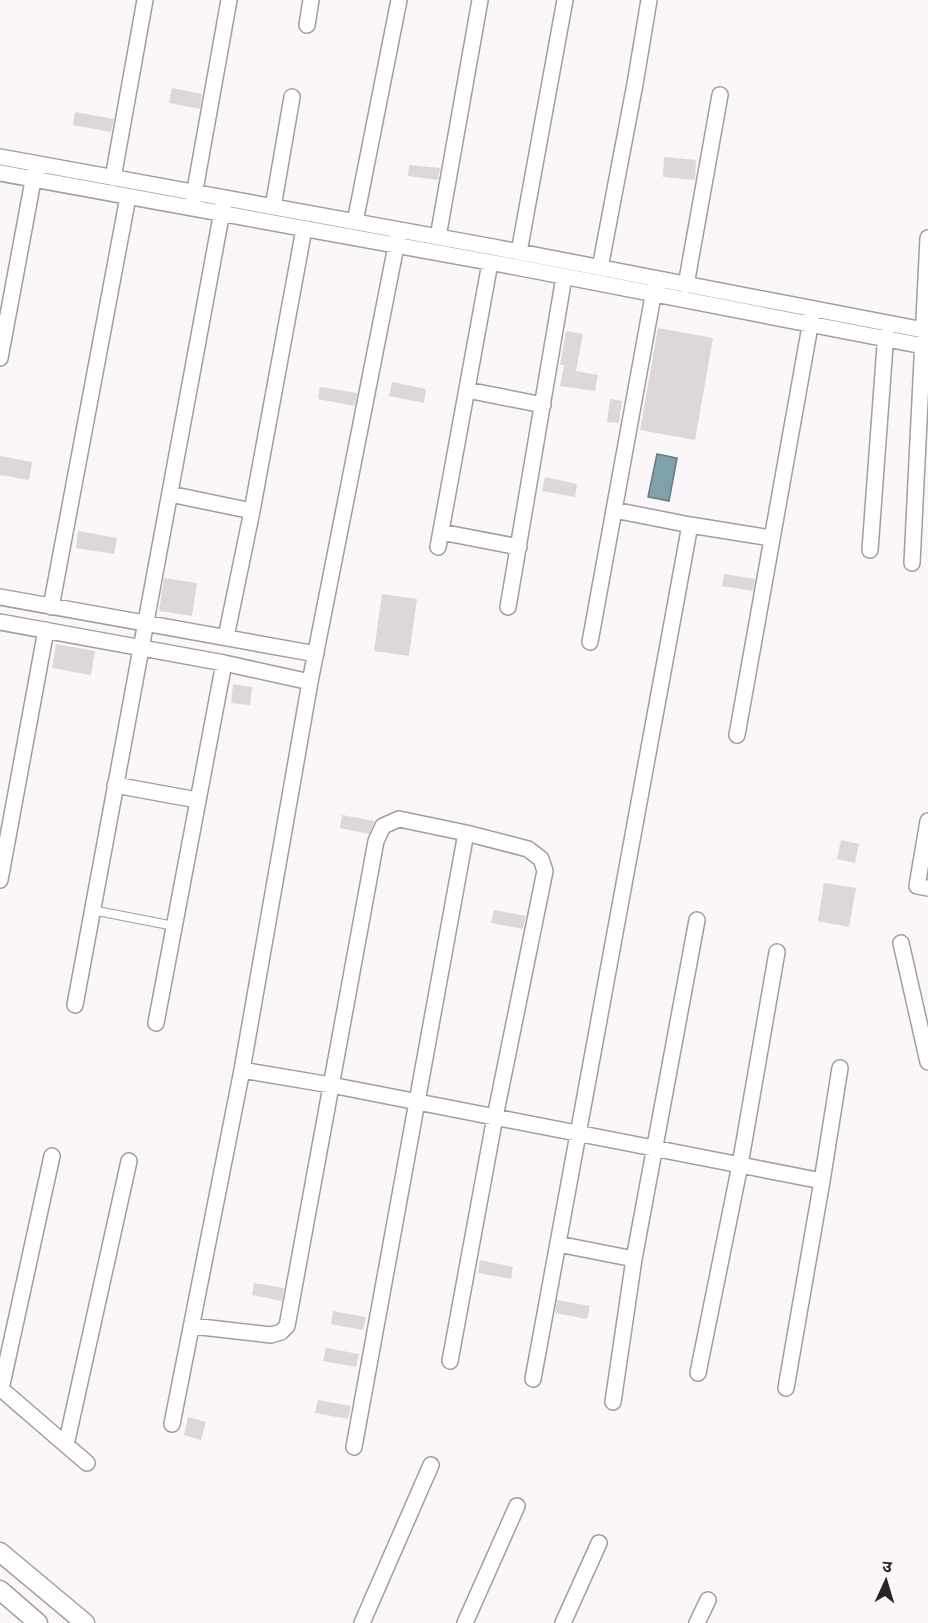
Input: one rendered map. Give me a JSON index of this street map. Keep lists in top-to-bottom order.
{
  "north": "top"
}
